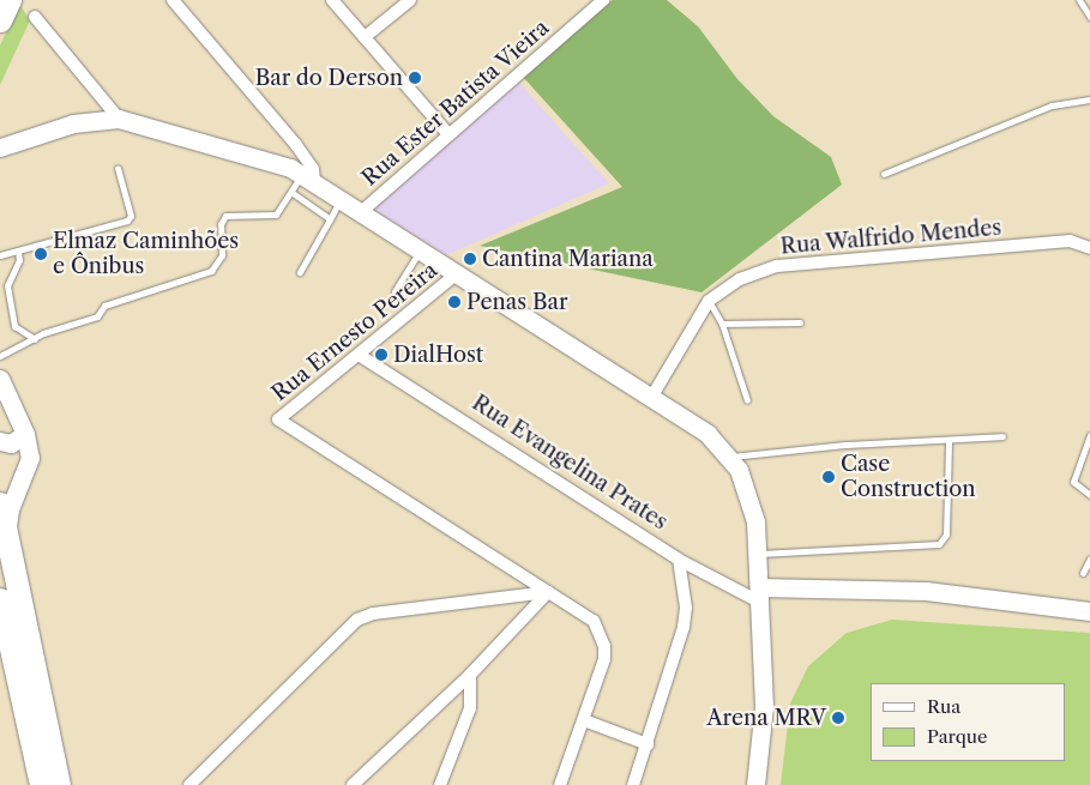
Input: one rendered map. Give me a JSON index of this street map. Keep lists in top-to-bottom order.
{
  "streets": {
    "street": [
      "Rua Ester Batista Vieira",
      "Rua Walfrido Mendes",
      "Rua Ernesto Pereira",
      "Rua Evangelina Prates"
    ]
  },
  "crossings": [
    ["Rua Ernesto Pereira", "Rua Evangelina Prates"]
  ],
  "places": [
    "Bar do Derson",
    "Elmaz Caminhões e Ônibus",
    "Cantina Mariana",
    "Penas Bar",
    "DialHost",
    "Case Construction",
    "Arena MRV"
  ],
  "legend": ["Rua", "Parque"]
}
